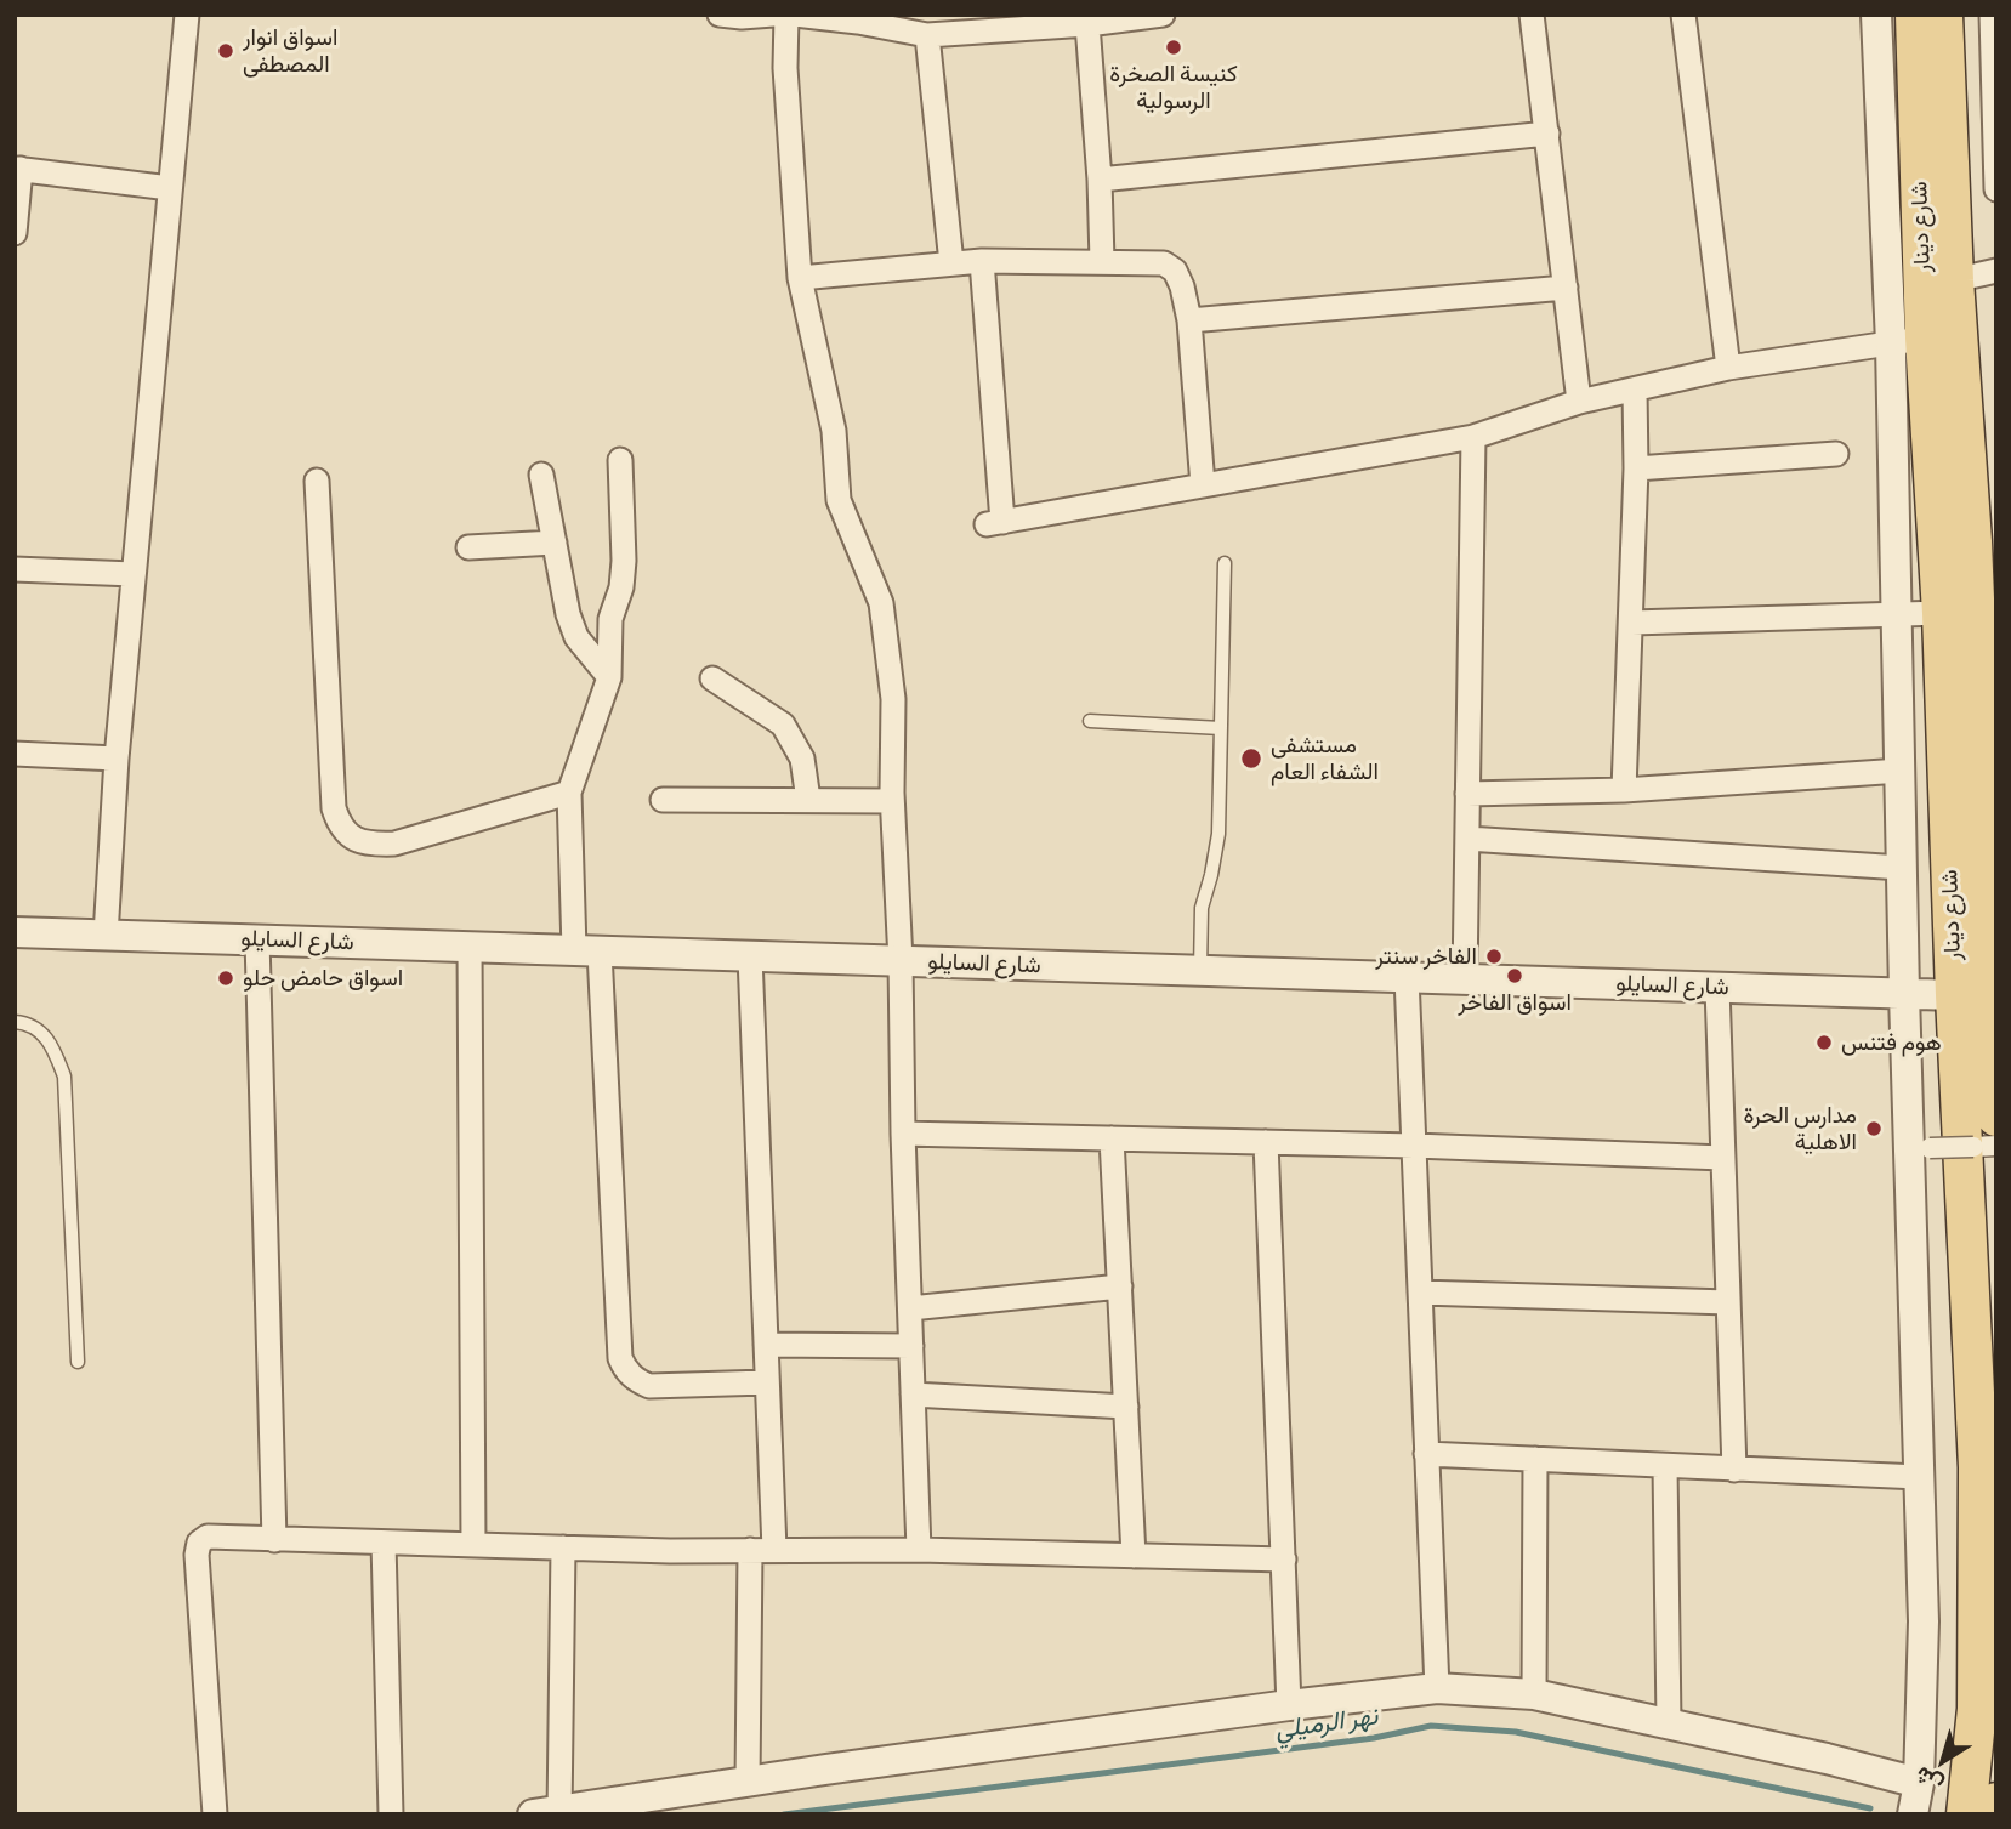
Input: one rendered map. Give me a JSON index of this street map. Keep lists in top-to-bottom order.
{
  "streets": {
    "main road": ["شارع دينار"],
    "street": ["شارع السايلو"]
  },
  "crossings": [
    ["شارع دينار", "شارع السايلو"]
  ],
  "water": ["نهر الرميلي"],
  "places": [
    "كنيسة الصخرة الرسولية",
    "اسواق انوار المصطفى",
    "مستشفى الشفاء العام",
    "الفاخر سنتر",
    "اسواق الفاخر",
    "اسواق حامض حلو",
    "هوم فتنس",
    "مدارس الحرة الاهلية"
  ],
  "north": "bottom left"
}
